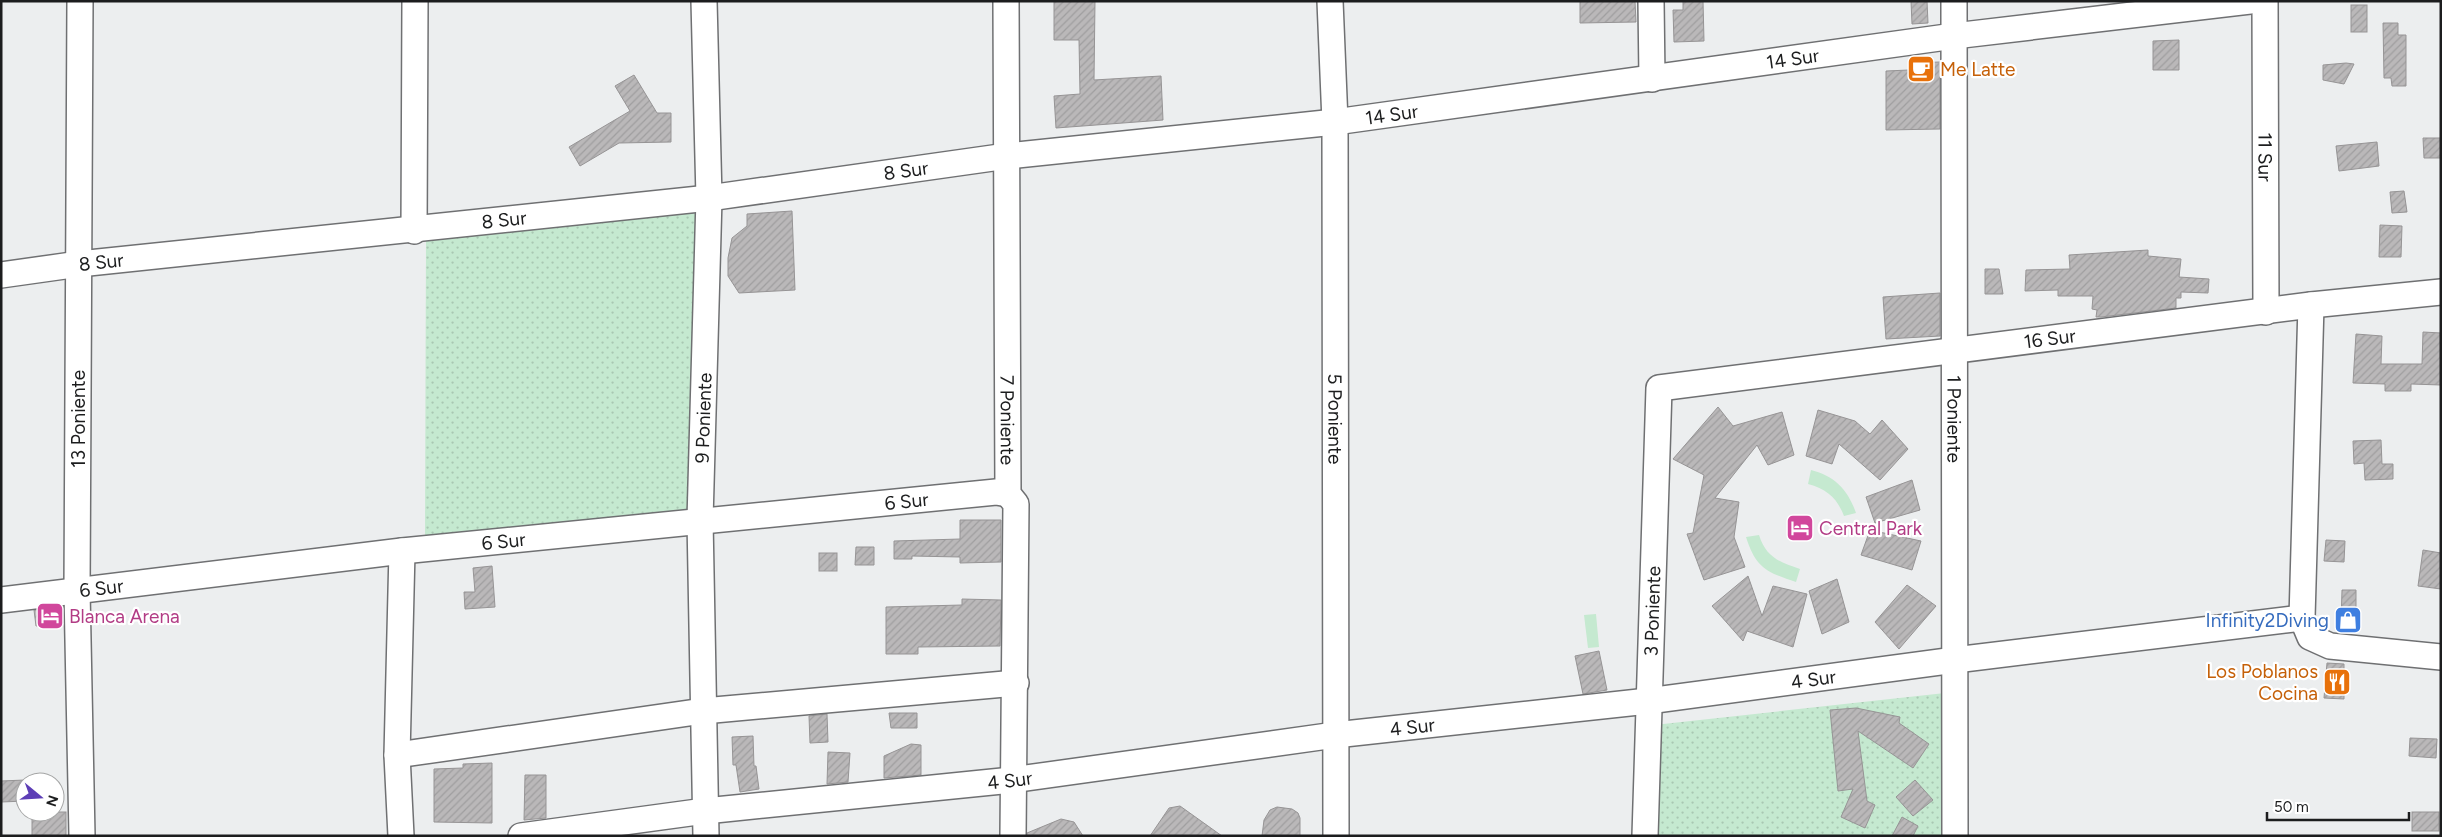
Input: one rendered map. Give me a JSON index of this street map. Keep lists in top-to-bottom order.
{
  "streets": {
    "street": [
      "14 Sur",
      "11 Sur",
      "8 Sur",
      "16 Sur",
      "9 Poniente",
      "5 Poniente",
      "13 Poniente",
      "1 Poniente",
      "7 Poniente",
      "6 Sur",
      "3 Poniente",
      "4 Sur"
    ]
  },
  "crossings": [
    ["14 Sur", "8 Sur"],
    ["14 Sur", "5 Poniente"],
    ["14 Sur", "1 Poniente"],
    ["14 Sur", "7 Poniente"],
    ["11 Sur", "16 Sur"],
    ["8 Sur", "9 Poniente"],
    ["8 Sur", "13 Poniente"],
    ["8 Sur", "7 Poniente"],
    ["16 Sur", "1 Poniente"],
    ["16 Sur", "3 Poniente"],
    ["9 Poniente", "6 Sur"],
    ["9 Poniente", "4 Sur"],
    ["5 Poniente", "4 Sur"],
    ["13 Poniente", "6 Sur"],
    ["1 Poniente", "4 Sur"],
    ["7 Poniente", "6 Sur"],
    ["7 Poniente", "4 Sur"],
    ["3 Poniente", "4 Sur"]
  ],
  "places": {
    "cafe": ["Me Latte"],
    "hotel": ["Central Park", "Blanca Arena"],
    "shop": ["Infinity2Diving"],
    "restaurant": ["Los Poblanos Cocina"]
  },
  "scale_bar": "50 m",
  "north": "right"
}
